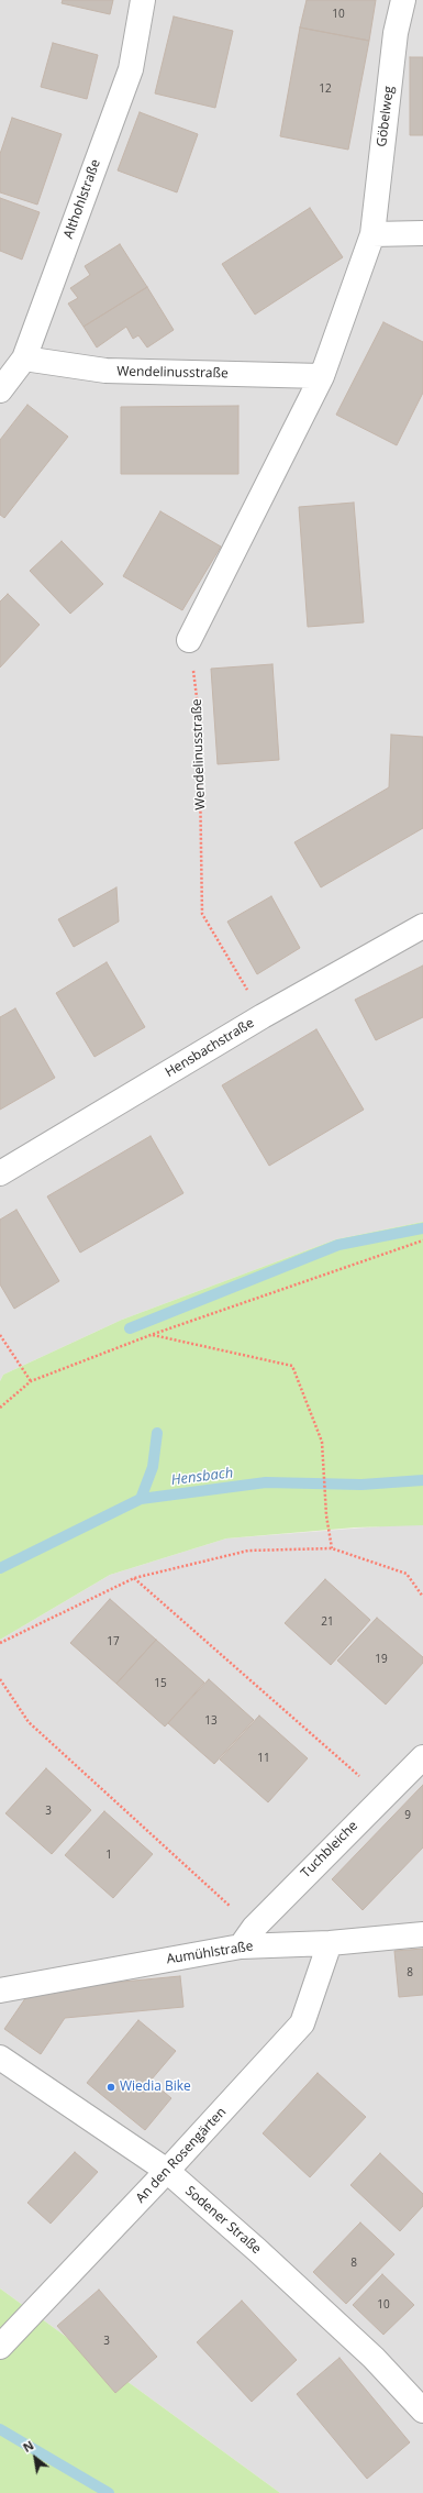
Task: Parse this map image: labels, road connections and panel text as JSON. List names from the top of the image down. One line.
{"streets":{"street":["Göbelweg","Althohlstraße","Wendelinusstraße","Hensbachstraße","Tuchbleiche","Aumühlstraße","An den Rosengärten","Sodener Straße"]},"crossings":[["Althohlstraße","Wendelinusstraße"],["Wendelinusstraße","Hensbachstraße"],["Tuchbleiche","Aumühlstraße"],["Aumühlstraße","An den Rosengärten"],["An den Rosengärten","Sodener Straße"]],"water":["Hensbach"],"places":["Wiedia Bike"],"house_numbers":["10","12","21","17","19","15","13","11","3","9","1","8","8","10","3"],"north":"top left"}
